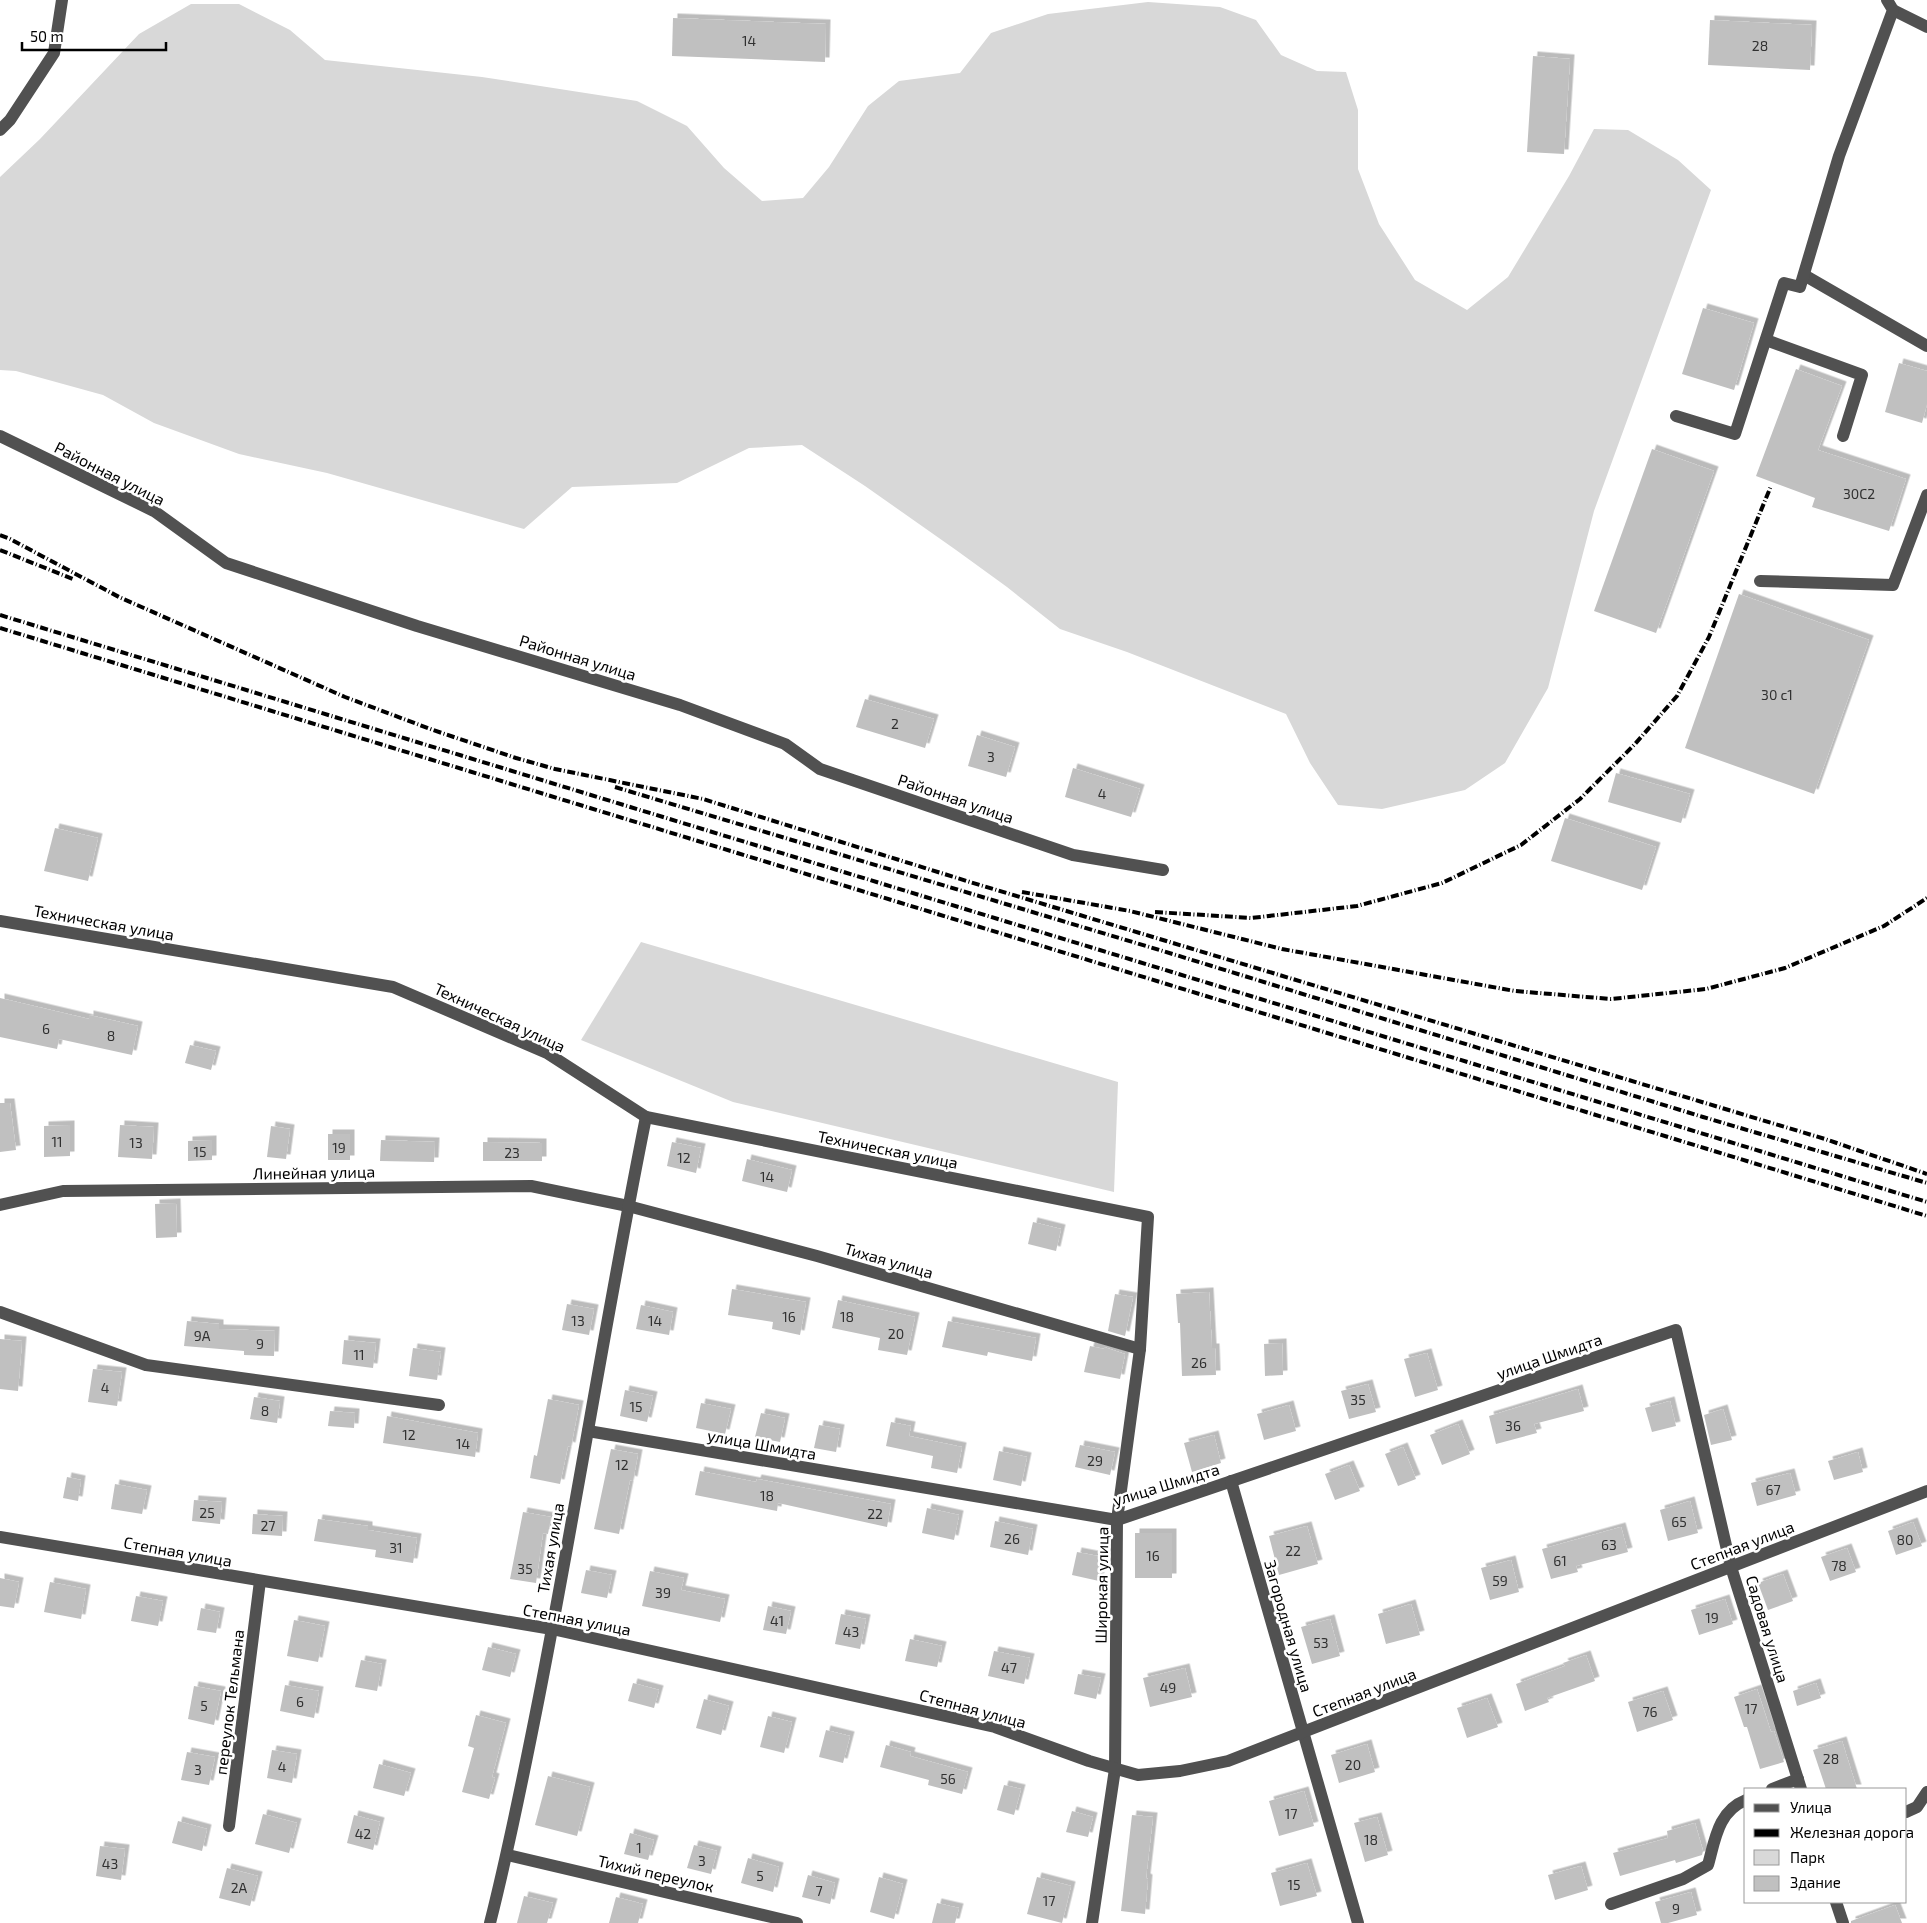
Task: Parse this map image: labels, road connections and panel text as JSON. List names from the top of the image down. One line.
{"streets":{"street":["Районная улица","Техническая улица","Линейная улица","Тихая улица","улица Шмидта","Степная улица","Широкая улица","Загородная улица","Садовая улица","переулок Тельмана","Тихий переулок"]},"crossings":[["Техническая улица","Тихая улица"],["Техническая улица","Широкая улица"],["Линейная улица","Тихая улица"],["Тихая улица","улица Шмидта"],["Тихая улица","Степная улица"],["Тихая улица","Широкая улица"],["Тихая улица","Тихий переулок"],["улица Шмидта","Широкая улица"],["улица Шмидта","Загородная улица"],["улица Шмидта","Садовая улица"],["Степная улица","Широкая улица"],["Степная улица","Загородная улица"],["Степная улица","Садовая улица"],["Степная улица","переулок Тельмана"]],"house_numbers":["14","28","30С2","30 с1","2","3","4","6","8","11","13","19","15","23","12","14","16","18","13","14","20","9А","9","11","26","4","35","15","8","36","12","14","29","12","67","18","25","22","65","27","26","80","63","31","22","16","61","78","35","59","39","19","41","43","53","47","49","6","5","17","76","28","20","4","3","56","17","42","18","1","3","43","5","15","2А","7","17","9"],"legend":["Улица","Железная дорога","Парк","Здание"],"scale_bar":"50 m"}
